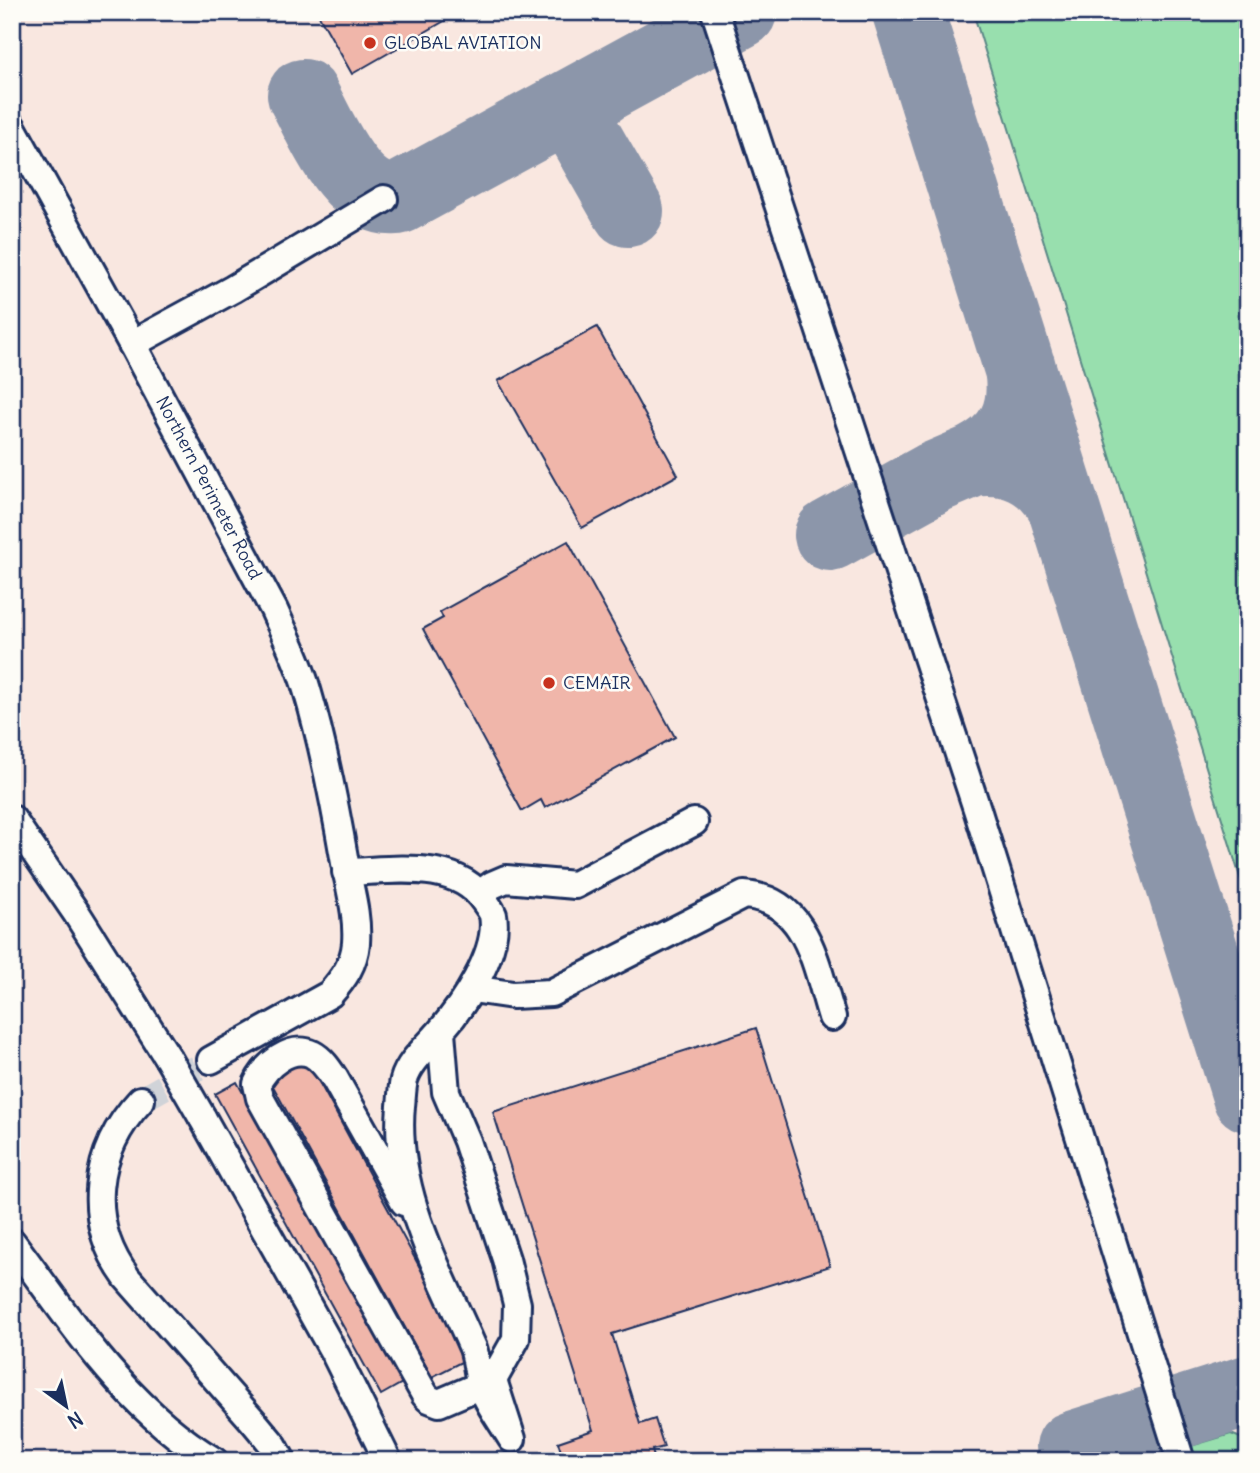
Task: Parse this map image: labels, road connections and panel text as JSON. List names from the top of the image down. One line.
{"streets":{"lane":["Northern Perimeter Road"]},"places":["GLOBAL AVIATION","CEMAIR"],"north":"bottom right"}
